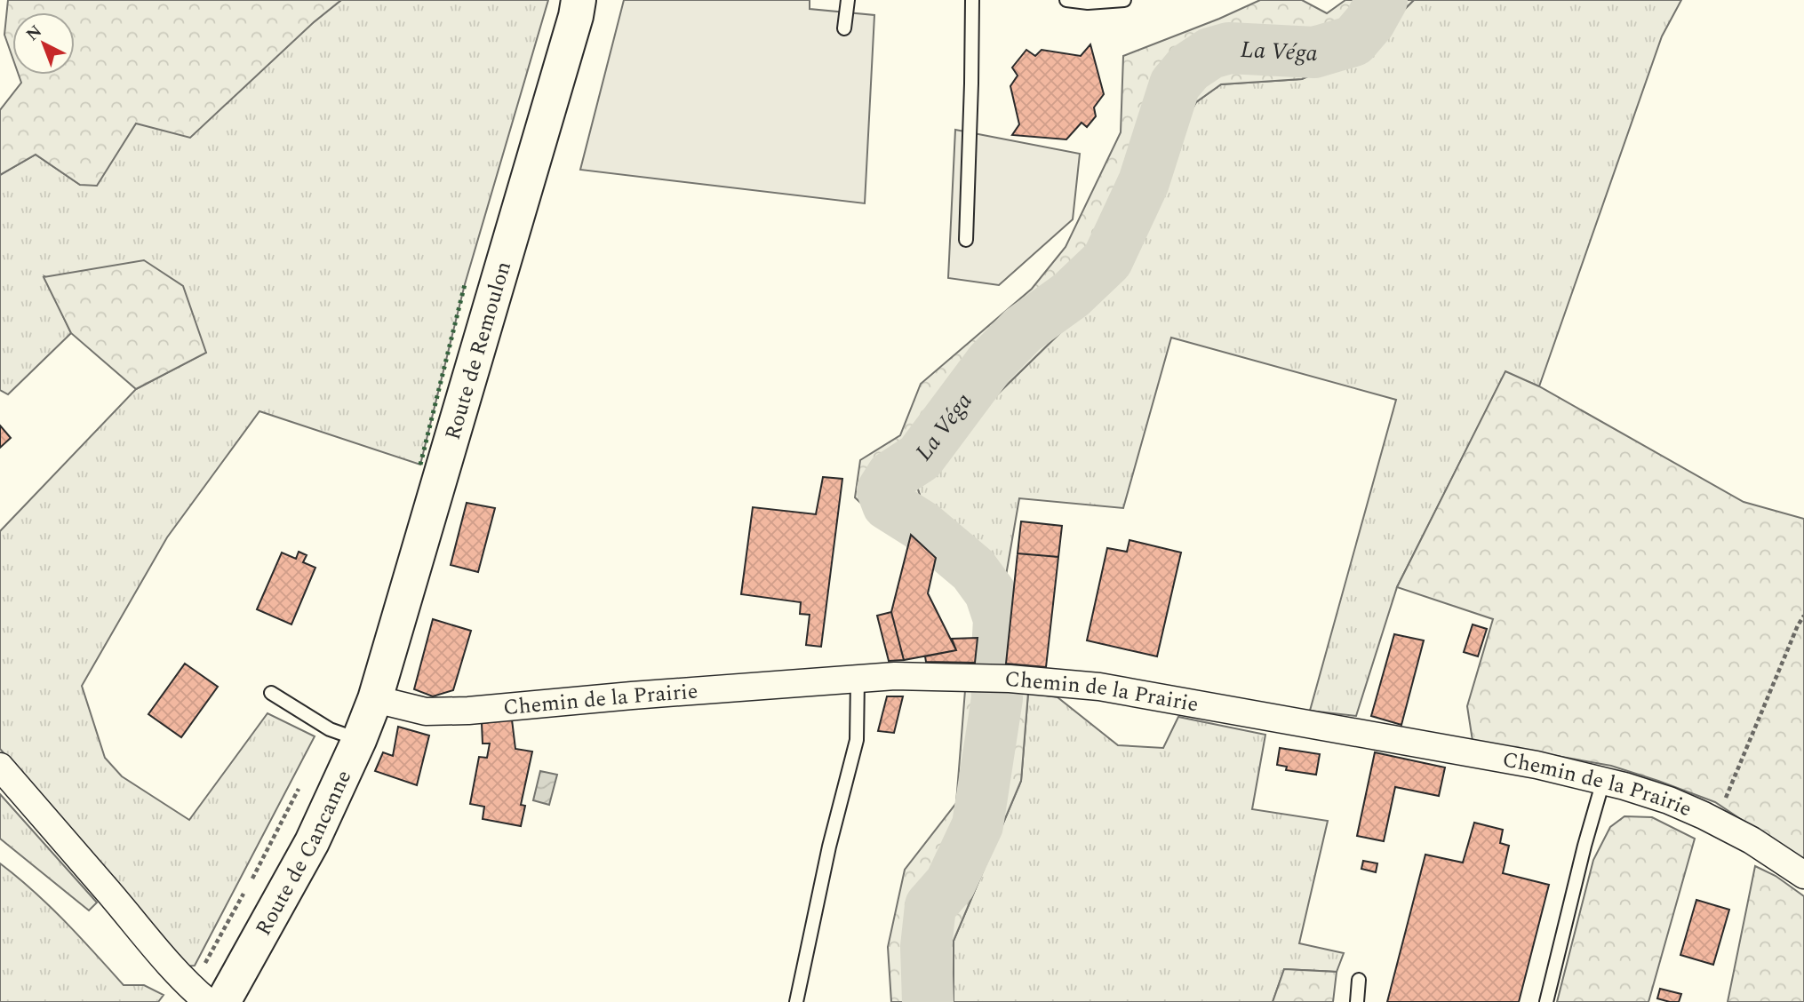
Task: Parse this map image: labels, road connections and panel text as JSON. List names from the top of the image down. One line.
{"streets":{"main road":["Route de Remoulon","Route de Cancanne"],"street":["Chemin de la Prairie"]},"crossings":[["Route de Remoulon","Chemin de la Prairie"],["Route de Remoulon","Route de Cancanne"],["Chemin de la Prairie","Route de Cancanne"]],"water":["La Véga"],"north":"top left"}
